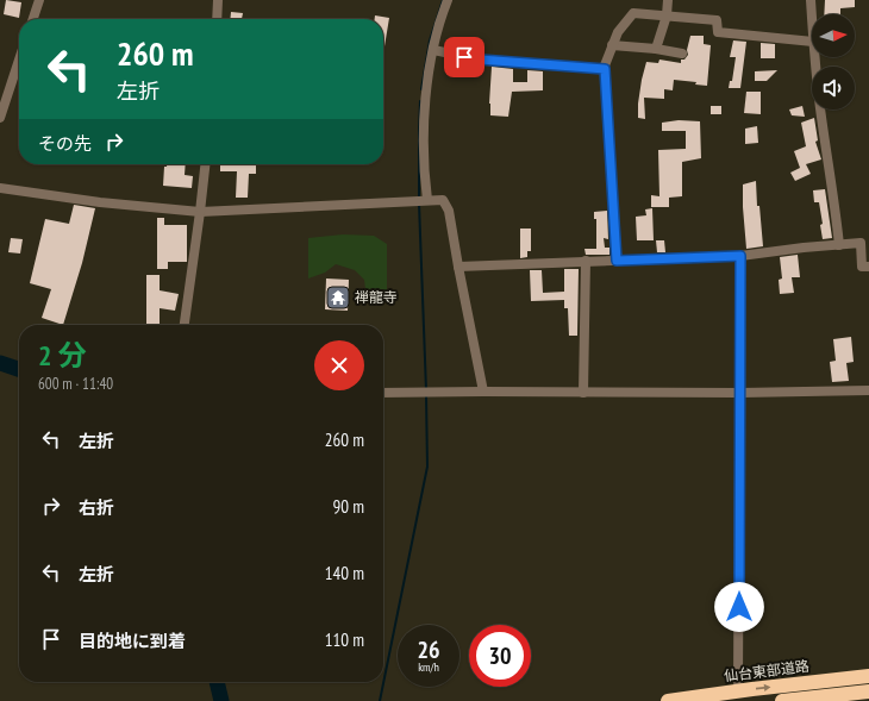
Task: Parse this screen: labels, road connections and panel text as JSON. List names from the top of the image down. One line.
{"streets":{"highway":["仙台東部道路"]},"places":{"temple":["禅龍寺"]},"north":"right","page":{"turn":["260 m","左折"],"then":"その先","heading":["2 分","600 m · 11:40"],"list":[{"name":"左折","value":"260 m"},{"name":"右折","value":"90 m"},{"name":"左折","value":"140 m"},{"name":"目的地に到着","value":"110 m"}],"speed":"26 km/h","limit":"30"}}
